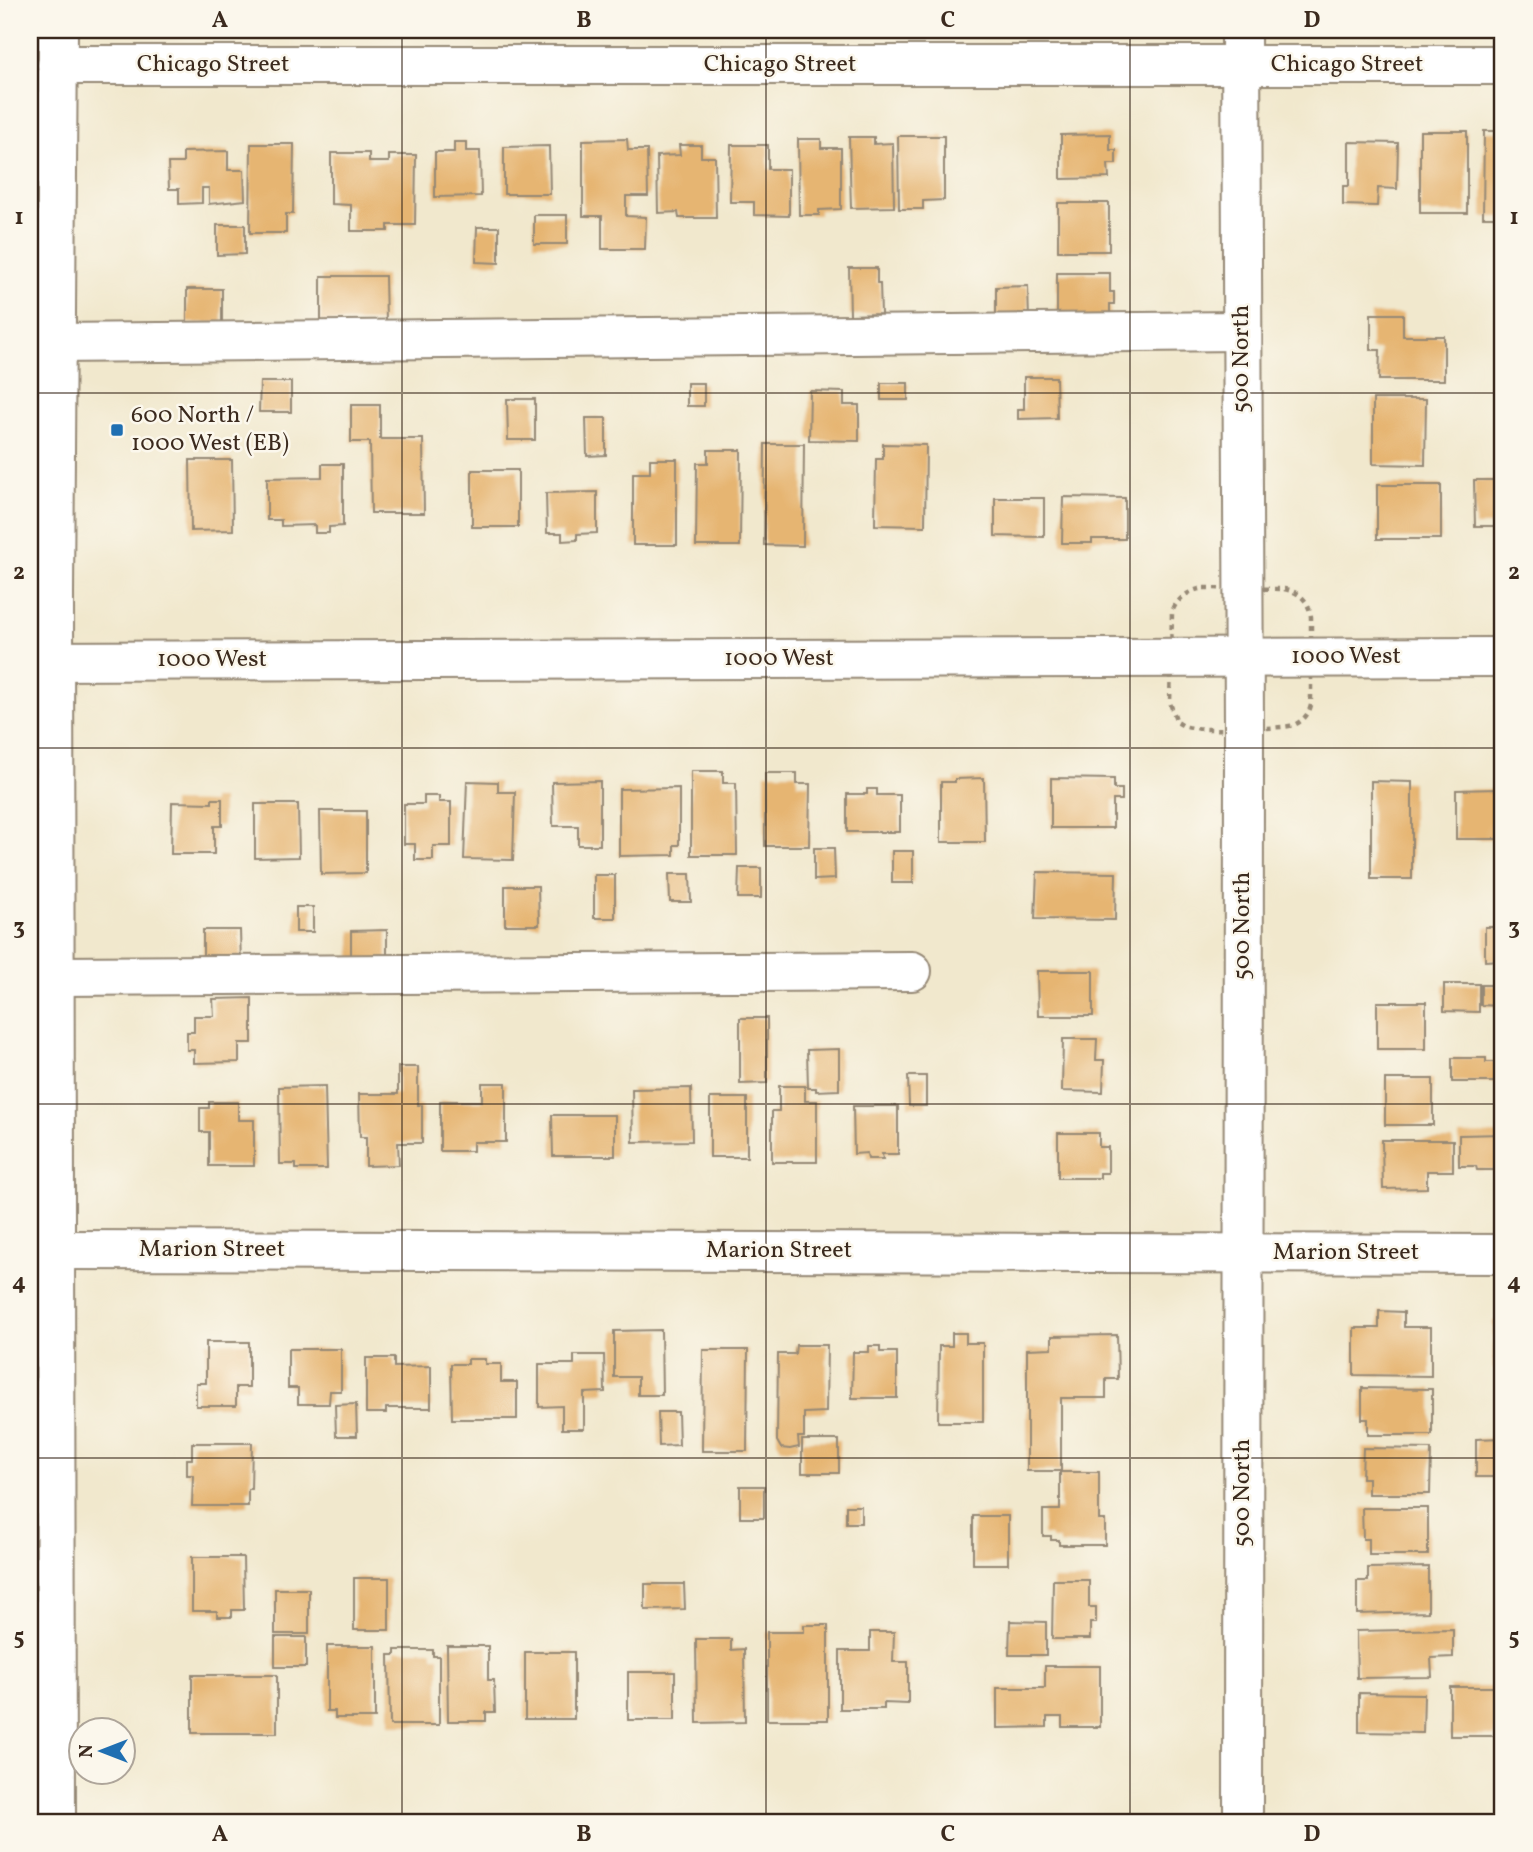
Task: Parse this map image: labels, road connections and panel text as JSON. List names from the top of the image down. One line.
{"streets":{"street":["Chicago Street","500 North","1000 West","Marion Street"]},"crossings":[["Chicago Street","500 North"],["500 North","1000 West"],["500 North","Marion Street"]],"places":{"transit":["600 North / 1000 West (EB)"]},"north":"left","grid":{"columns":["A","B","C","D"],"rows":["1","2","3","4","5"]}}
